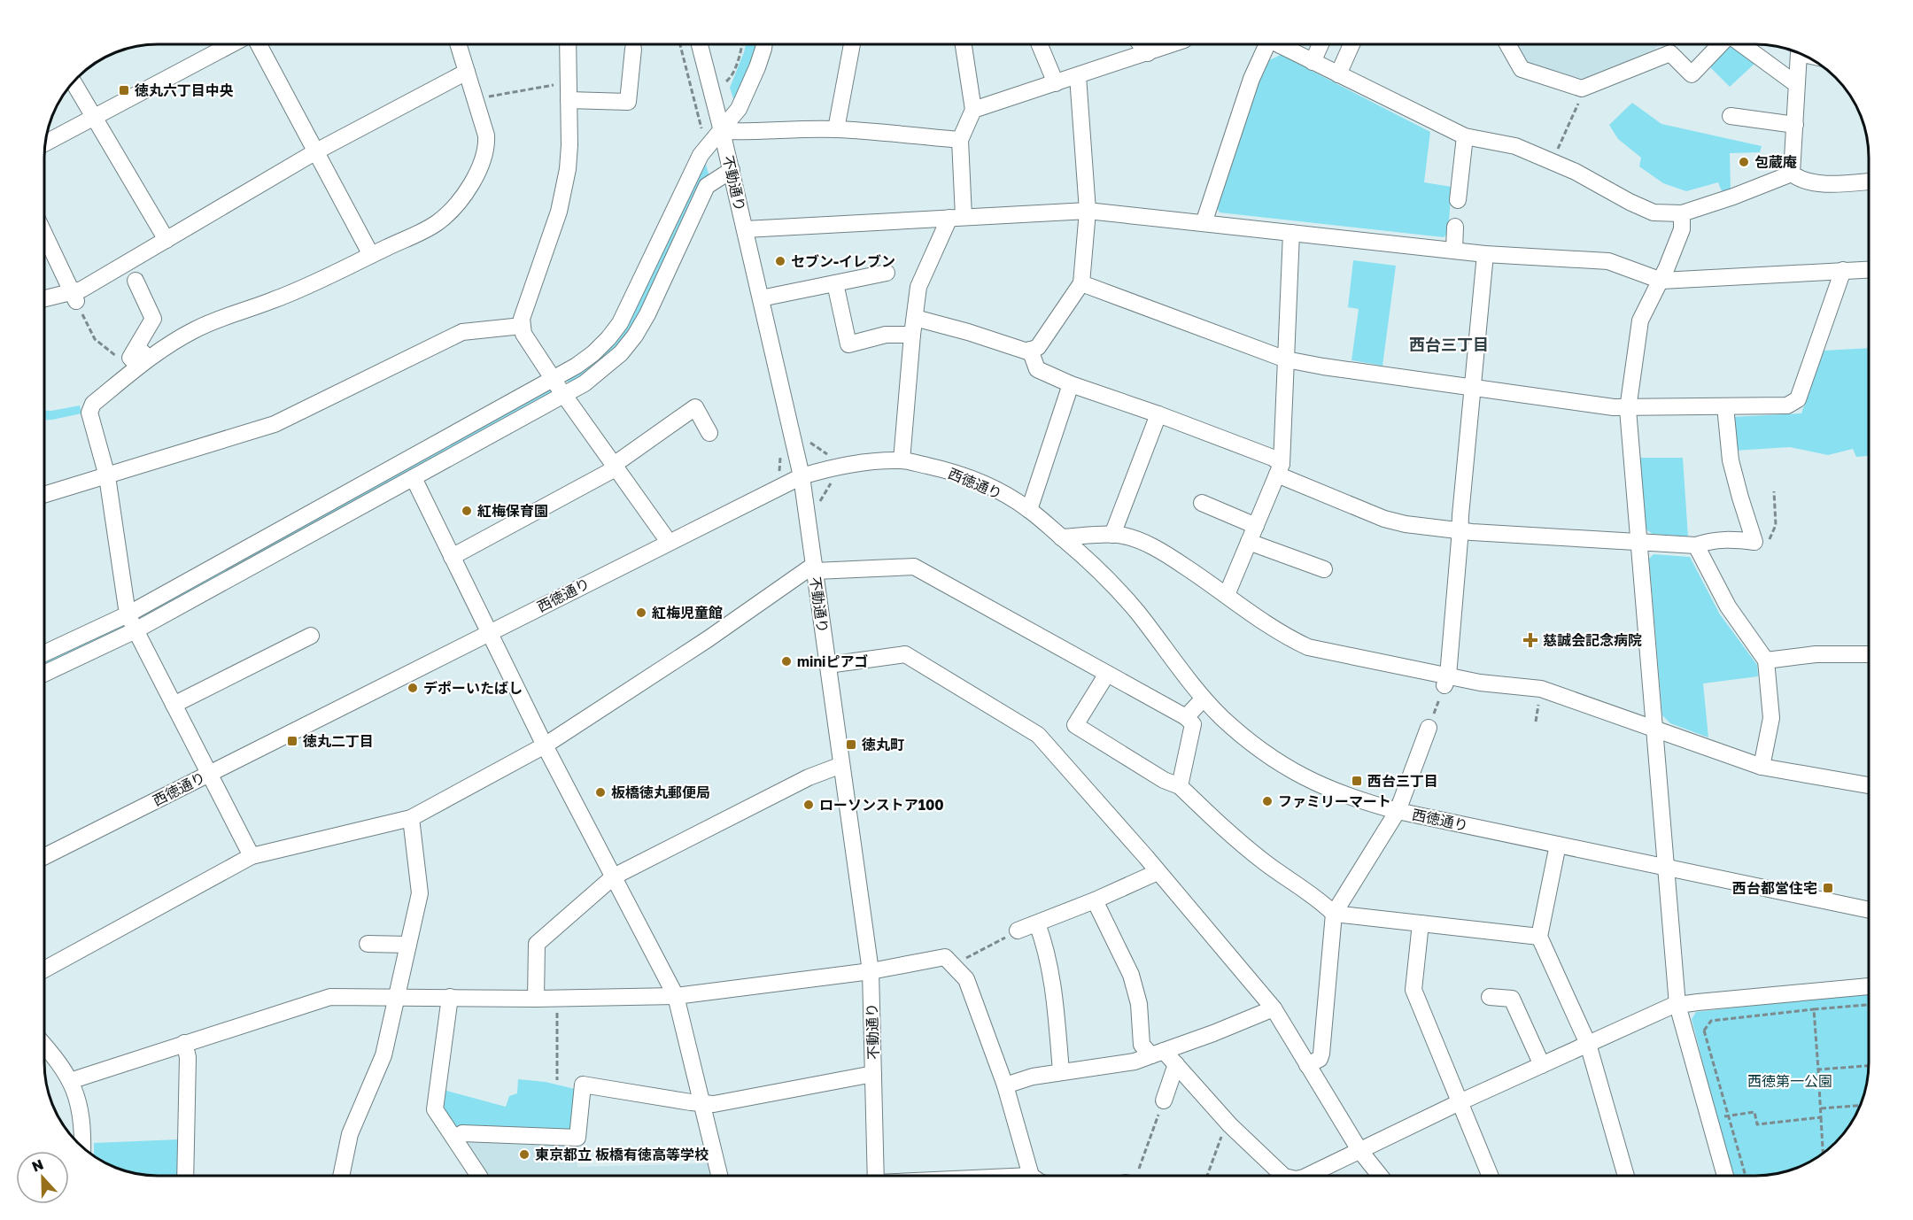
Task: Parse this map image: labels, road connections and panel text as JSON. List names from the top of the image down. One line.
{"streets":{"street":["不動通り","西徳通り"]},"crossings":[["不動通り","西徳通り"]],"districts":["西台三丁目"],"parks":["西徳第一公園"],"places":{"transit":["徳丸六丁目中央","徳丸二丁目","徳丸町","西台三丁目","西台都営住宅"],"other":["包蔵庵","セブン-イレブン","紅梅保育園","紅梅児童館","miniピアゴ","デポーいたばし","板橋徳丸郵便局","ファミリーマート","ローソンストア100","東京都立 板橋有徳高等学校"],"health":["慈誠会記念病院"]},"north":"top"}
